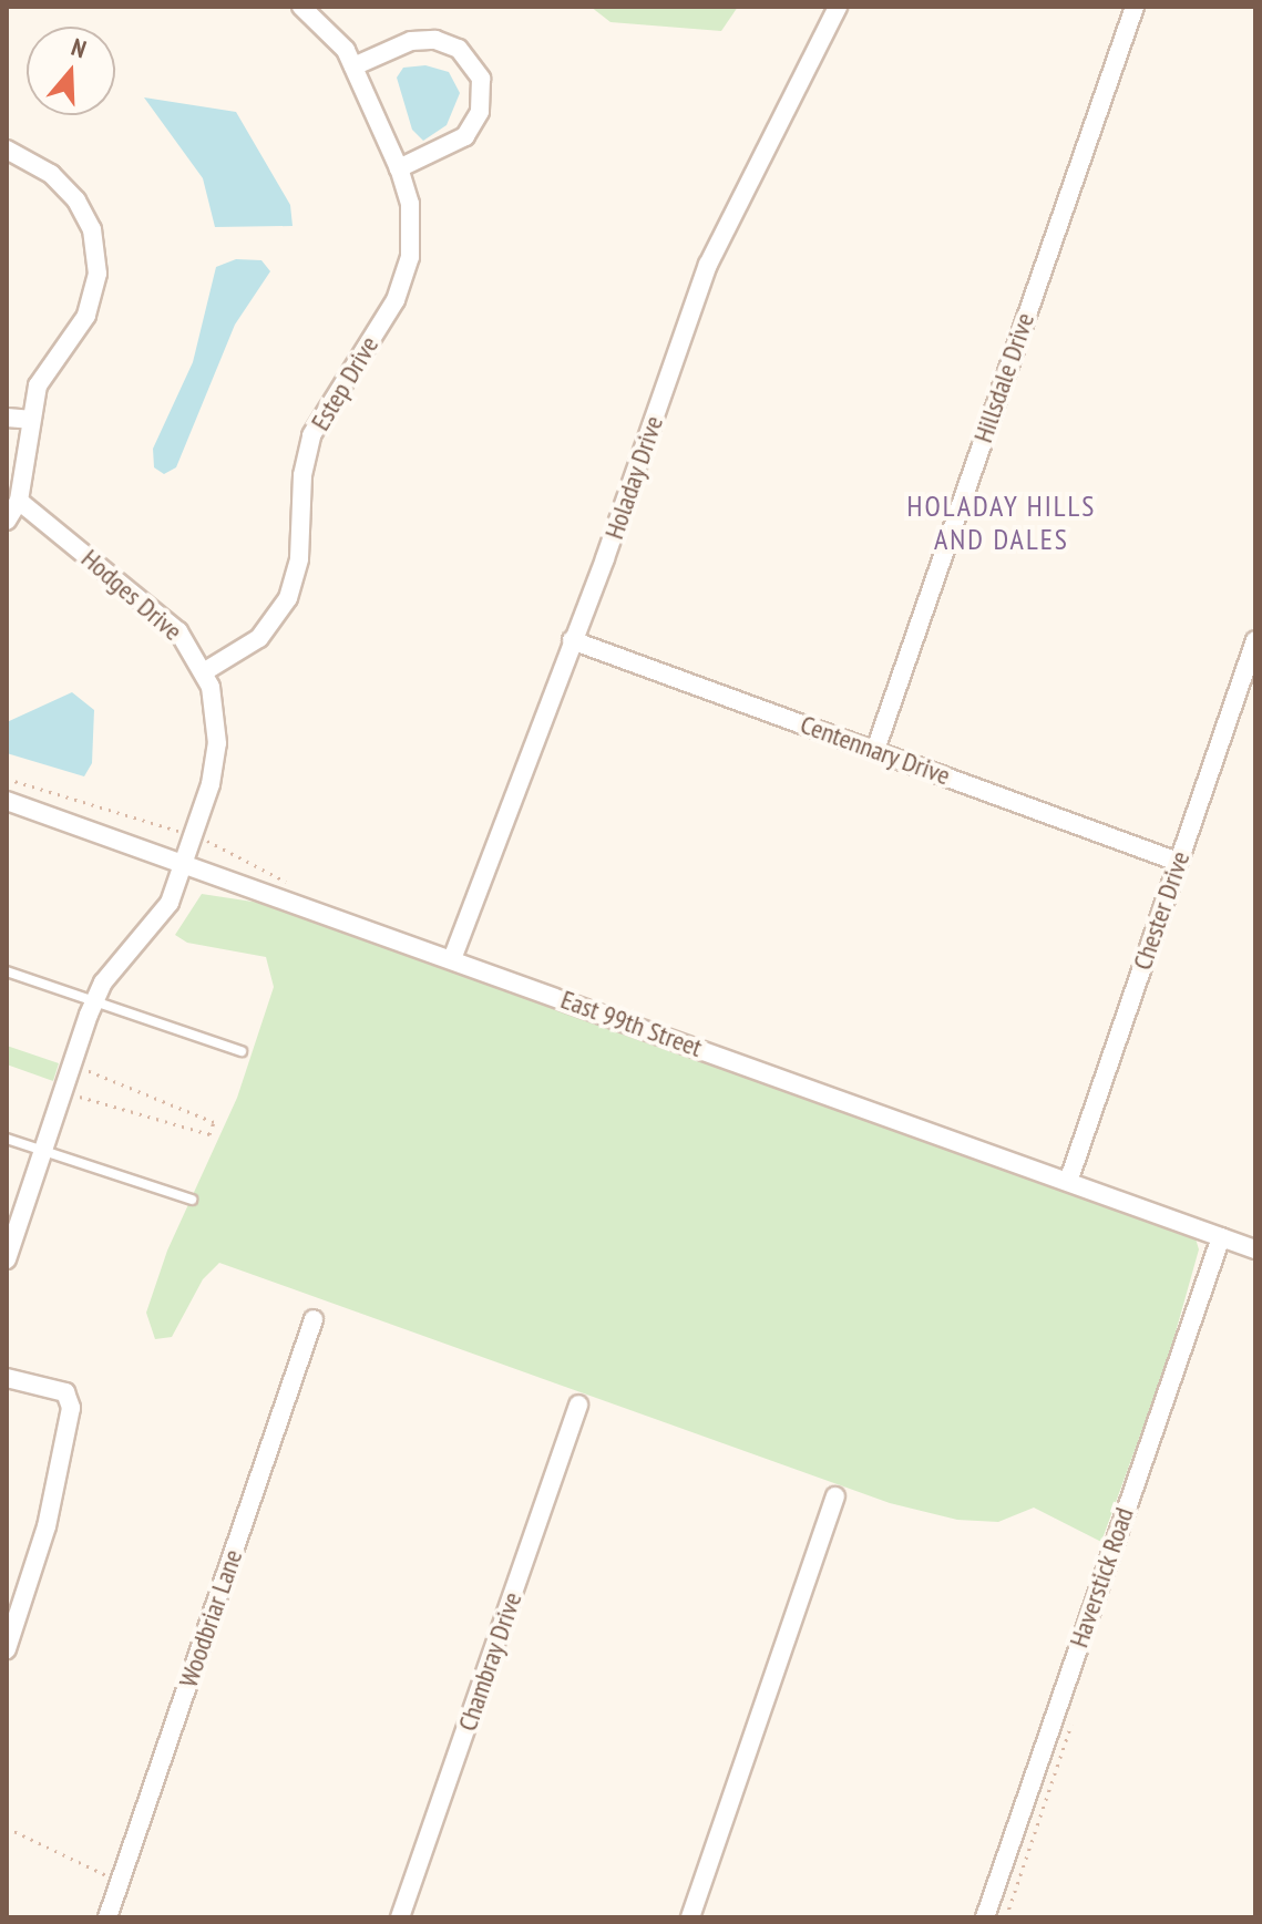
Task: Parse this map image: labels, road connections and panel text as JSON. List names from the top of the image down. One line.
{"streets":{"street":["Hillsdale Drive","Estep Drive","Holaday Drive","Hodges Drive","Centennary Drive","Chester Drive","East 99th Street","Haverstick Road","Woodbriar Lane","Chambray Drive"]},"crossings":[["Hillsdale Drive","Centennary Drive"],["Estep Drive","Hodges Drive"],["Holaday Drive","Centennary Drive"],["Holaday Drive","East 99th Street"],["Hodges Drive","East 99th Street"],["Centennary Drive","Chester Drive"],["Chester Drive","East 99th Street"],["East 99th Street","Haverstick Road"]],"districts":["HOLADAY HILLS AND DALES"],"north":"top"}
